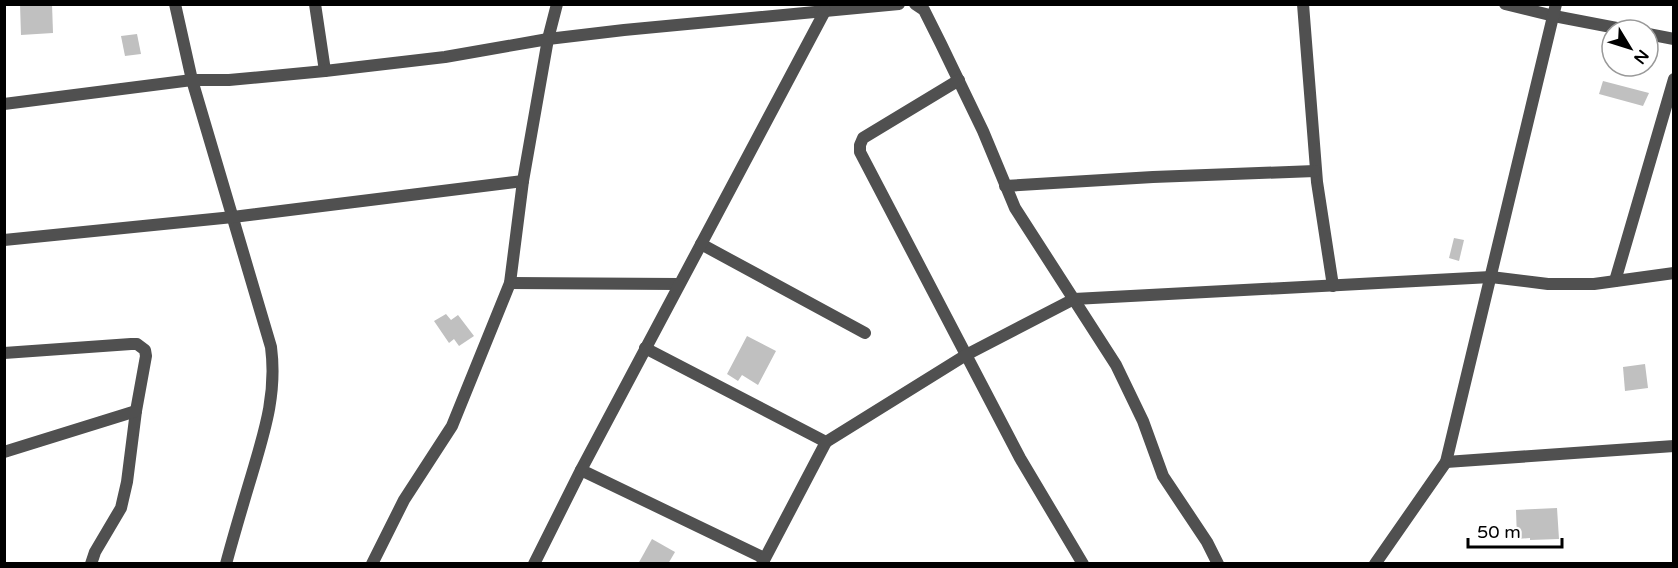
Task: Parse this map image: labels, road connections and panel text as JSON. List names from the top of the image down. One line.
{"scale_bar":"50 m","north":"bottom right"}
